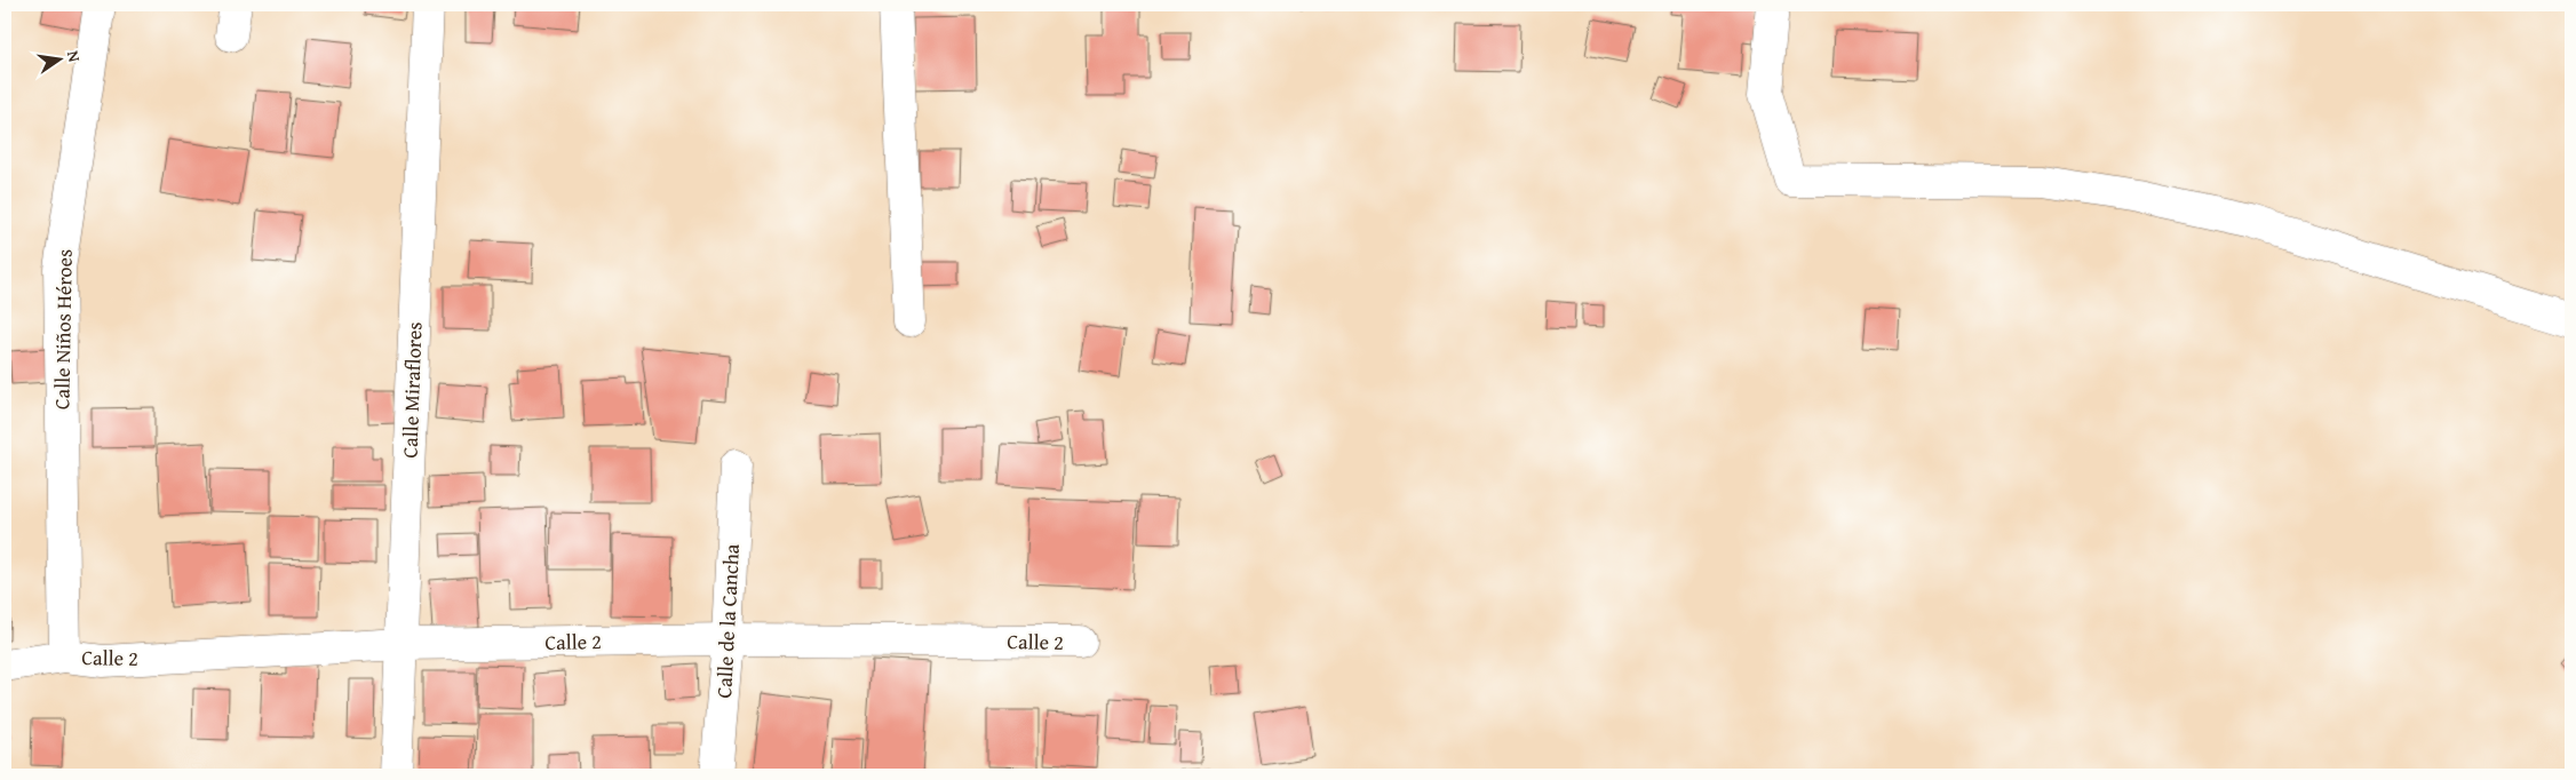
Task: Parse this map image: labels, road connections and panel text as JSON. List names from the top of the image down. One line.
{"streets":{"street":["Calle Niños Héroes","Calle Miraflores","Calle de la Cancha","Calle 2"]},"crossings":[["Calle Niños Héroes","Calle 2"],["Calle Miraflores","Calle 2"],["Calle de la Cancha","Calle 2"]],"north":"right"}
